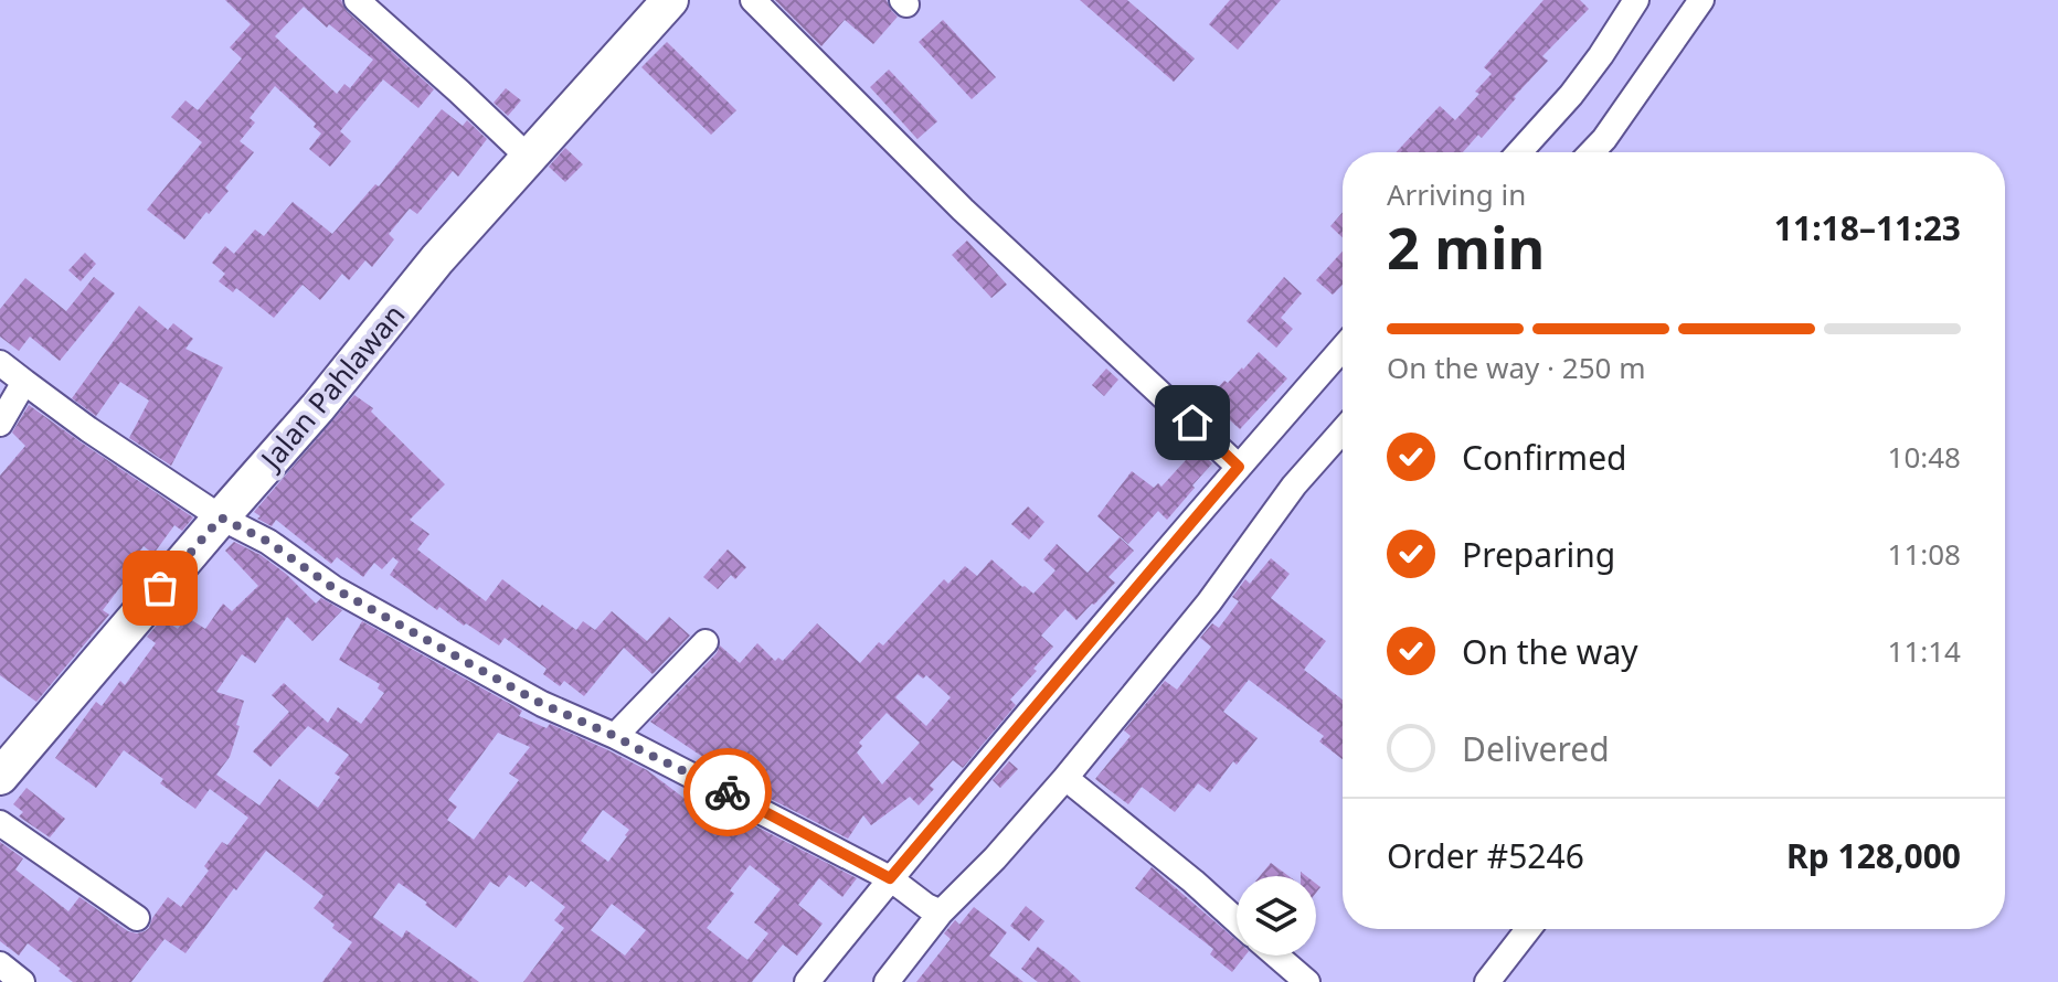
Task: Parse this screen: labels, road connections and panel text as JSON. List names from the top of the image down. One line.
{"streets":{"street":["Jalan Pahlawan"]},"page":{"heading":["2 min","Arriving in","11:18–11:23"],"panel":["Order #5246","Rp 128,000"],"bar":"On the way · 250 m","list":[["Confirmed","10:48"],["Preparing","11:08"],["On the way","11:14"],"Delivered"]}}
